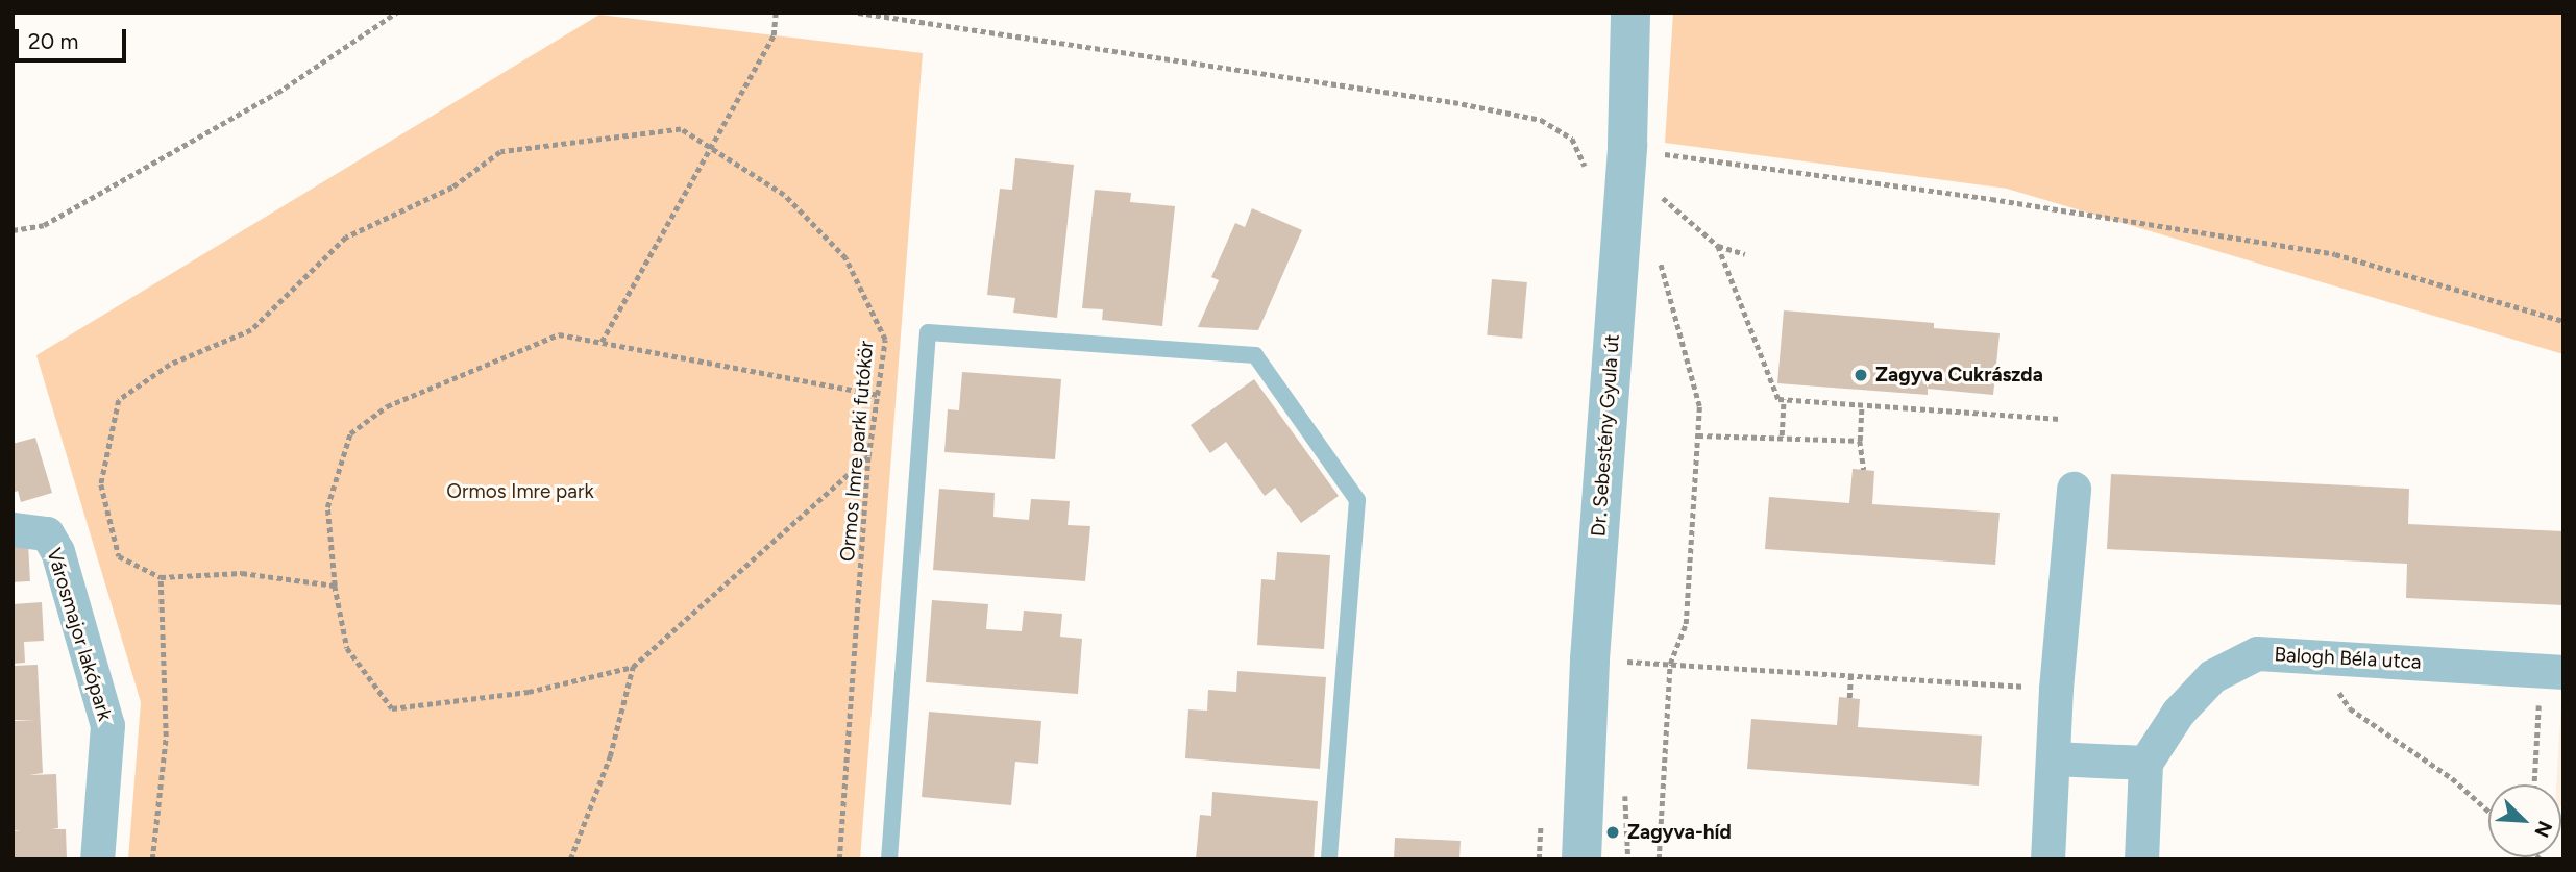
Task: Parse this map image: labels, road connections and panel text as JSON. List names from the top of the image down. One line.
{"streets":{"street":["Dr. Sebestény Gyula út","Városmajor lakópark","Balogh Béla utca"],"path":["Ormos Imre parki futókör"]},"parks":["Ormos Imre park"],"places":["Zagyva Cukrászda","Zagyva-híd"],"scale_bar":"20 m","north":"bottom right"}
